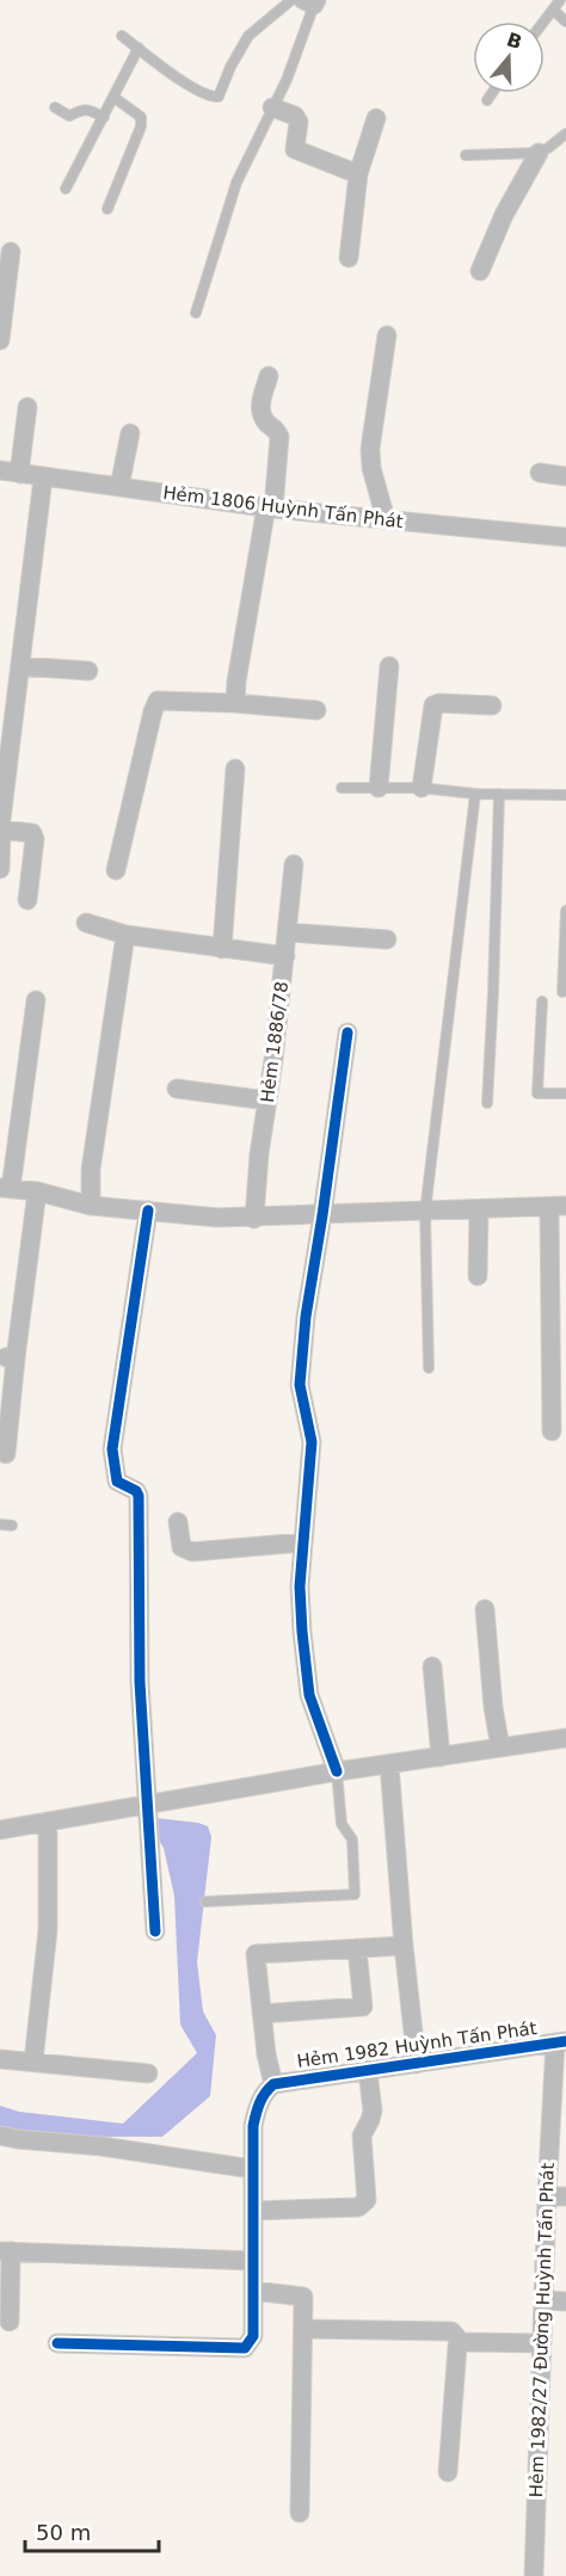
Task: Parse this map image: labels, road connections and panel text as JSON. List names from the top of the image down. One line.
{"streets":{"street":["Hẻm 1806 Huỳnh Tấn Phát","Hẻm 1886/78","Hẻm 1982 Huỳnh Tấn Phát","Hẻm 1982/27 Đường Huỳnh Tấn Phát"]},"crossings":[["Hẻm 1982 Huỳnh Tấn Phát","Hẻm 1982/27 Đường Huỳnh Tấn Phát"]],"scale_bar":"50 m","north":"top"}
